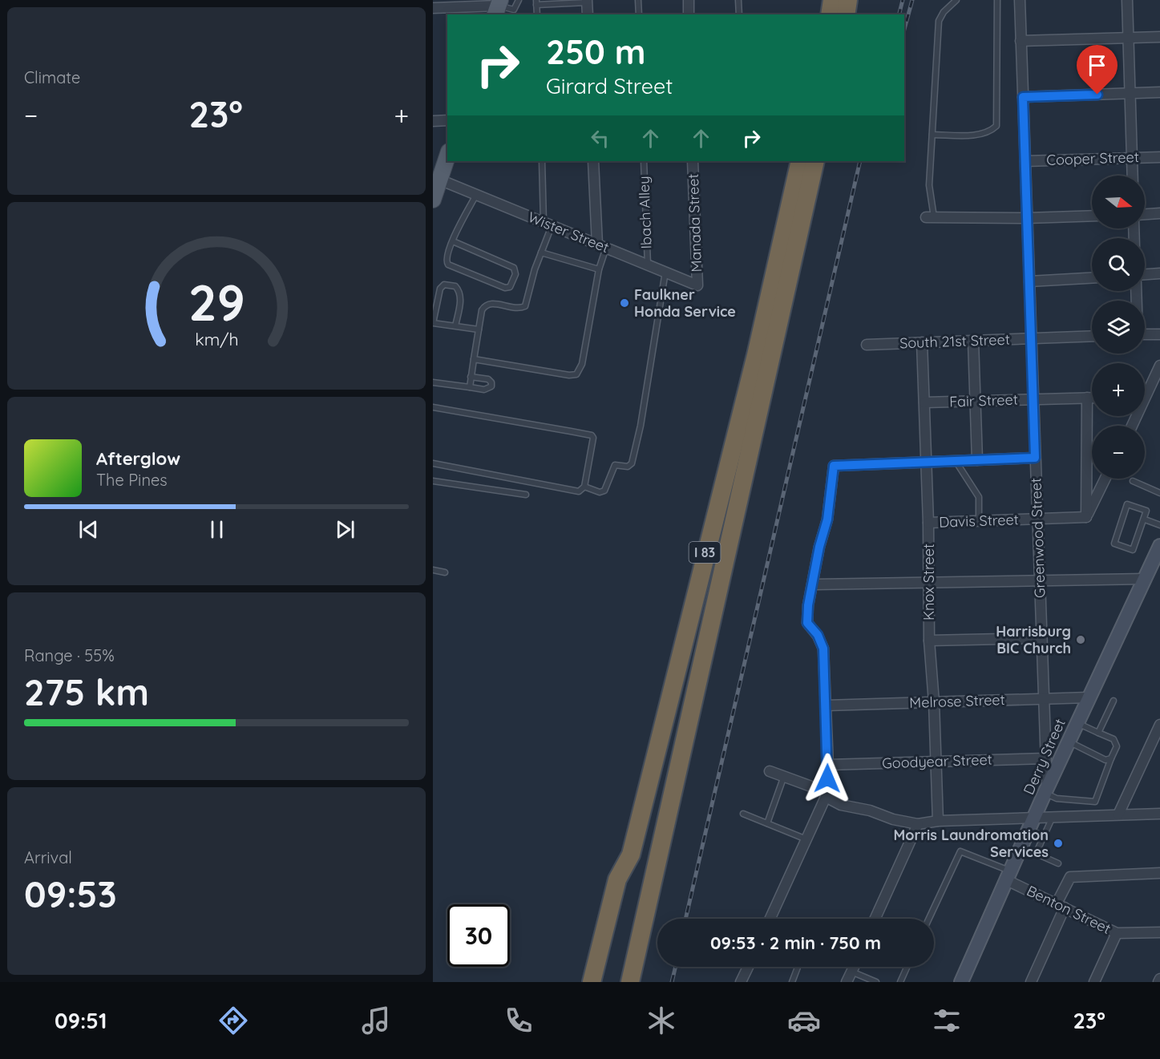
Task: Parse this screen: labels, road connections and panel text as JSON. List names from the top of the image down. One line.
{"streets":{"highway":["I 83"],"main road":["Derry Street"],"street":["Cooper Street","Manada Street","Wister Street","South 21st Street","Fair Street","Davis Street","Greenwood Street","Knox Street","Melrose Street","Goodyear Street","Benton Street"],"lane":["Ibach Alley"]},"crossings":[["Cooper Street","Greenwood Street"],["Ibach Alley","Wister Street"],["Manada Street","Wister Street"],["South 21st Street","Greenwood Street"],["South 21st Street","Knox Street"],["Fair Street","Greenwood Street"],["Fair Street","Knox Street"],["Davis Street","Greenwood Street"],["Davis Street","Knox Street"],["Greenwood Street","Melrose Street"],["Greenwood Street","Derry Street"],["Greenwood Street","Goodyear Street"],["Knox Street","Melrose Street"],["Knox Street","Goodyear Street"],["Melrose Street","Derry Street"],["Derry Street","Benton Street"]],"places":["Faulkner Honda Service","Harrisburg BIC Church","Morris Laundromation Services"],"north":"right","page":{"tile":["Climate",["Range · 55%","275 km"],["Arrival","09:53"]],"turn":["250 m","Girard Street"],"heat":["−","23°","+"],"map_buttons":["+","−"],"song":["Afterglow","The Pines"],"limit":"30","trip":"09:53 · 2 min · 750 m","tabs":["09:51","23°"],"gauge":["29","km/h"]}}
